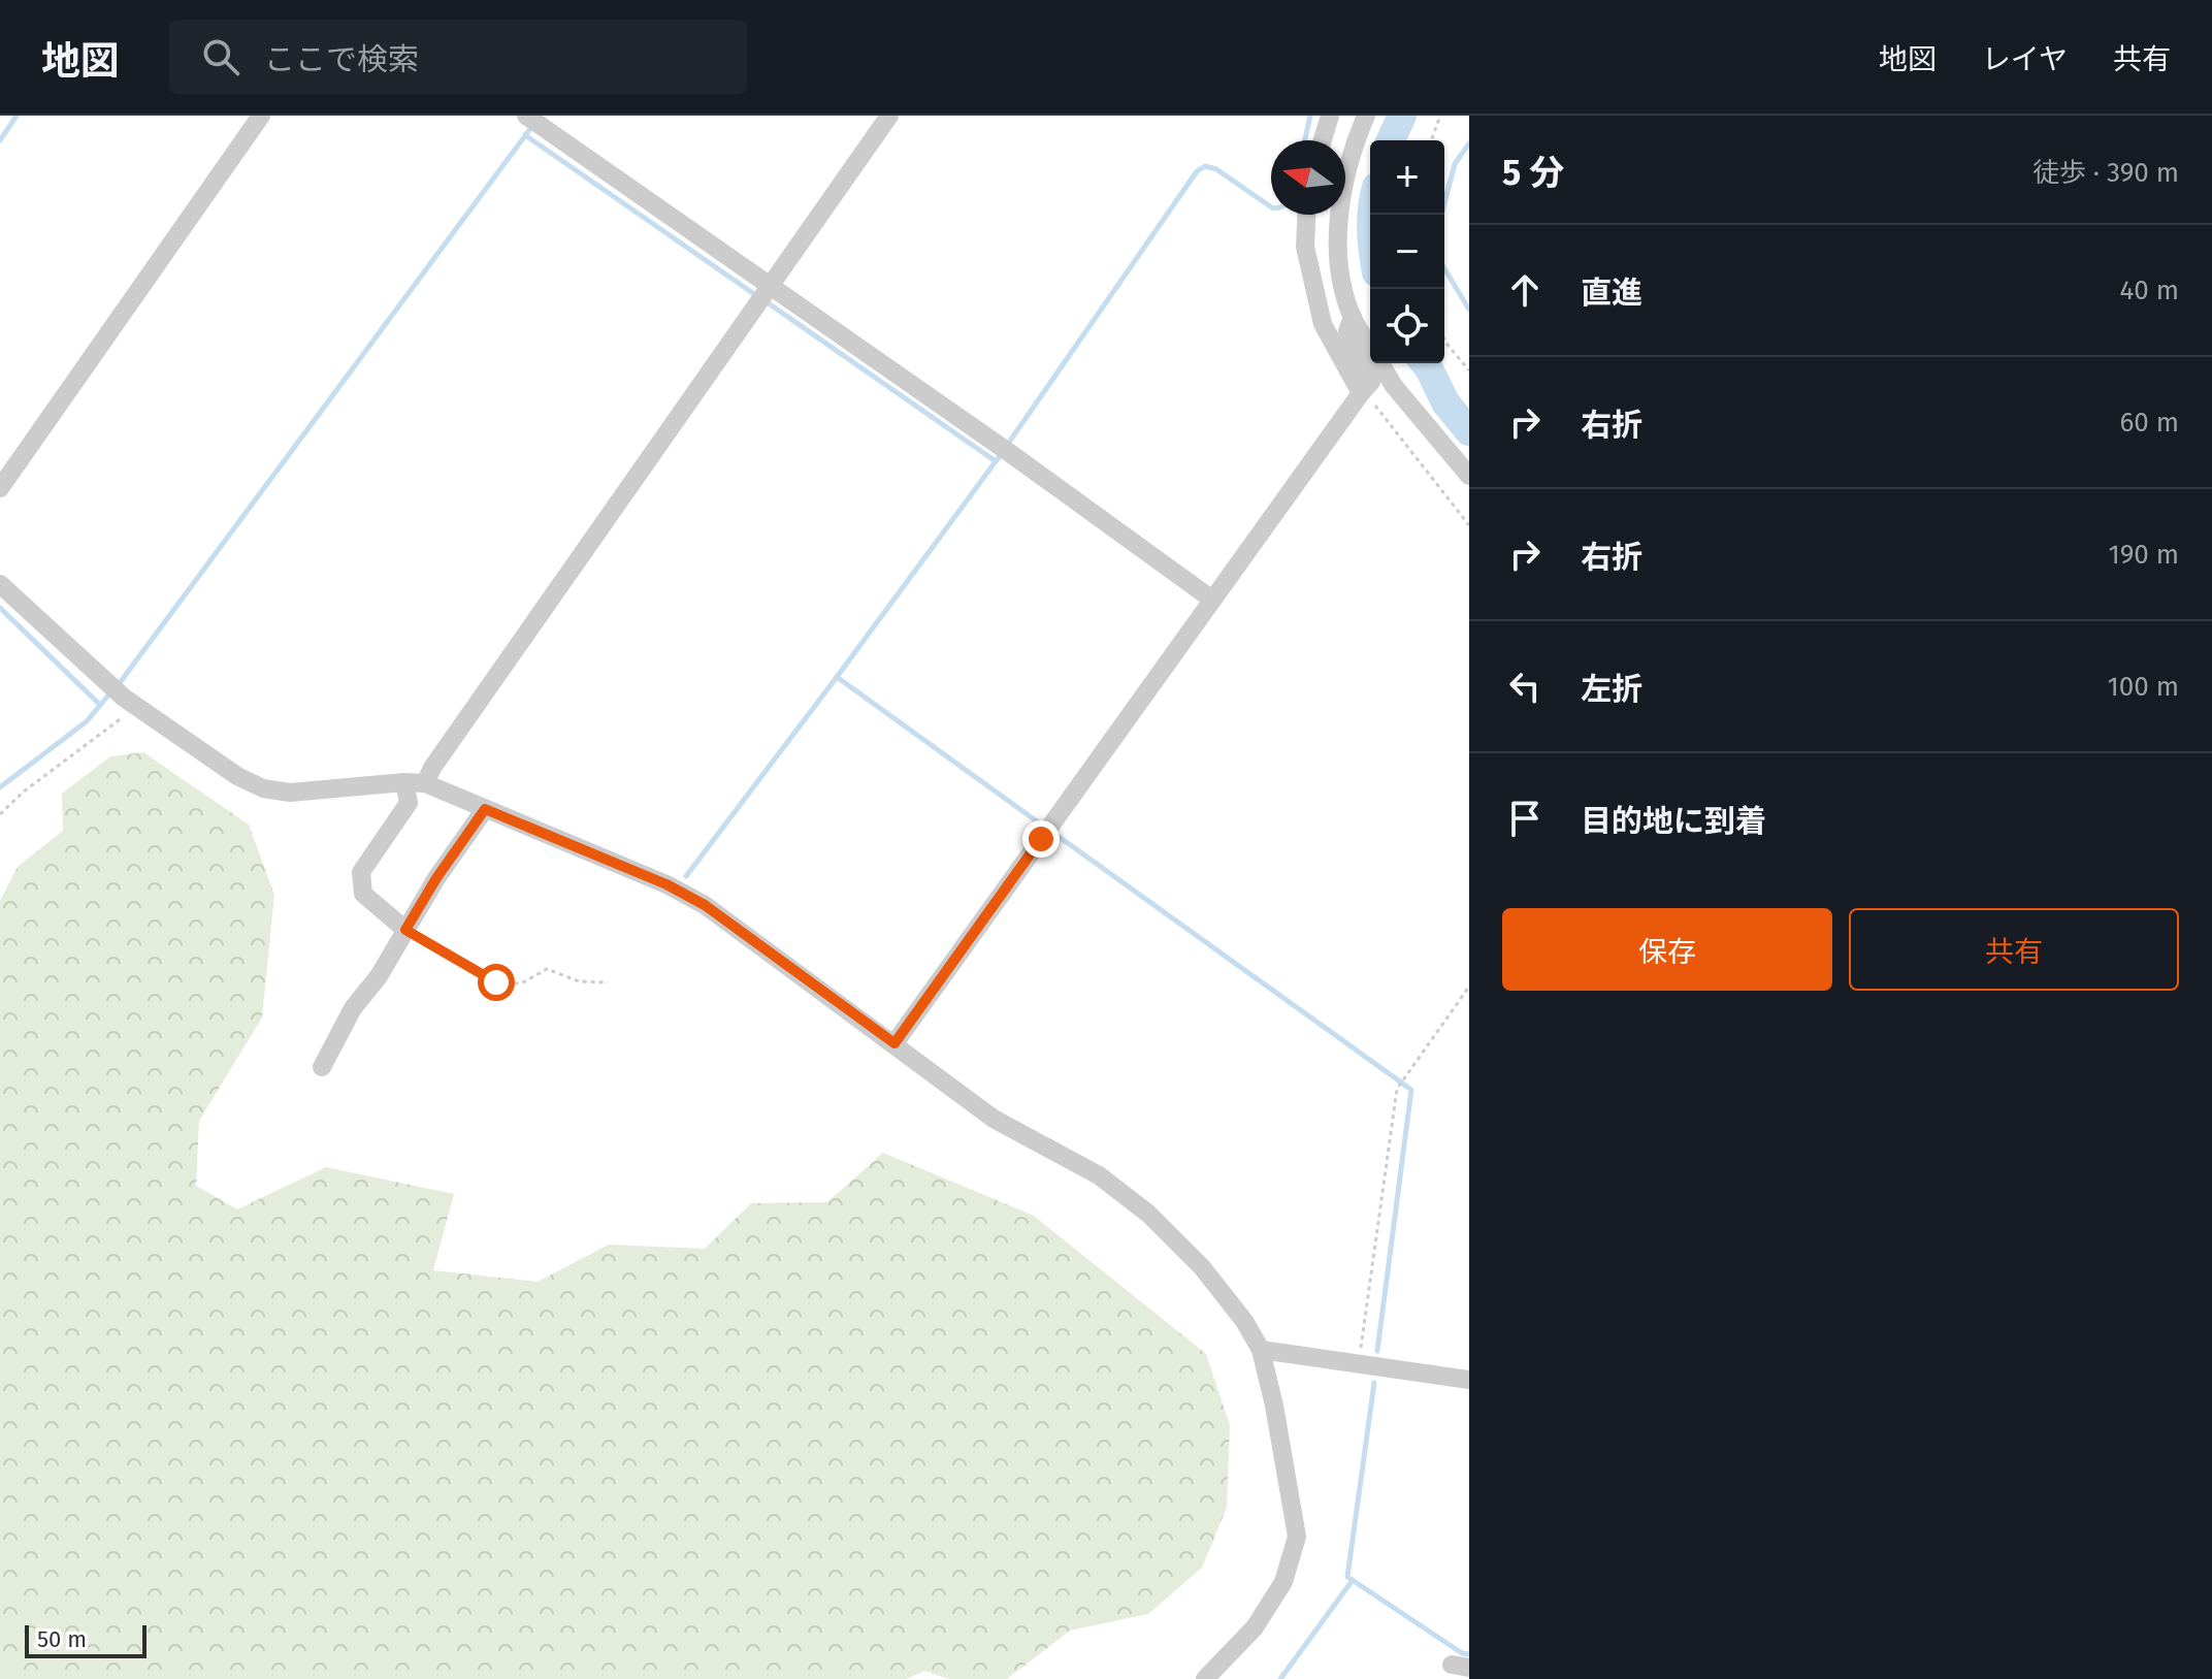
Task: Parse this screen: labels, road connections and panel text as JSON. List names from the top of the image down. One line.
{"scale_bar":"50 m","north":"left","page":{"header":"地図","search":"ここで検索","nav":["地図","レイヤ","共有"],"heading":["5 分","徒歩 · 390 m"],"map_buttons":["+","−"],"list":[["直進","40 m"],["右折","60 m"],["右折","190 m"],["左折","100 m"],"目的地に到着"],"buttons":["保存","共有"],"scale":"50 m"}}
